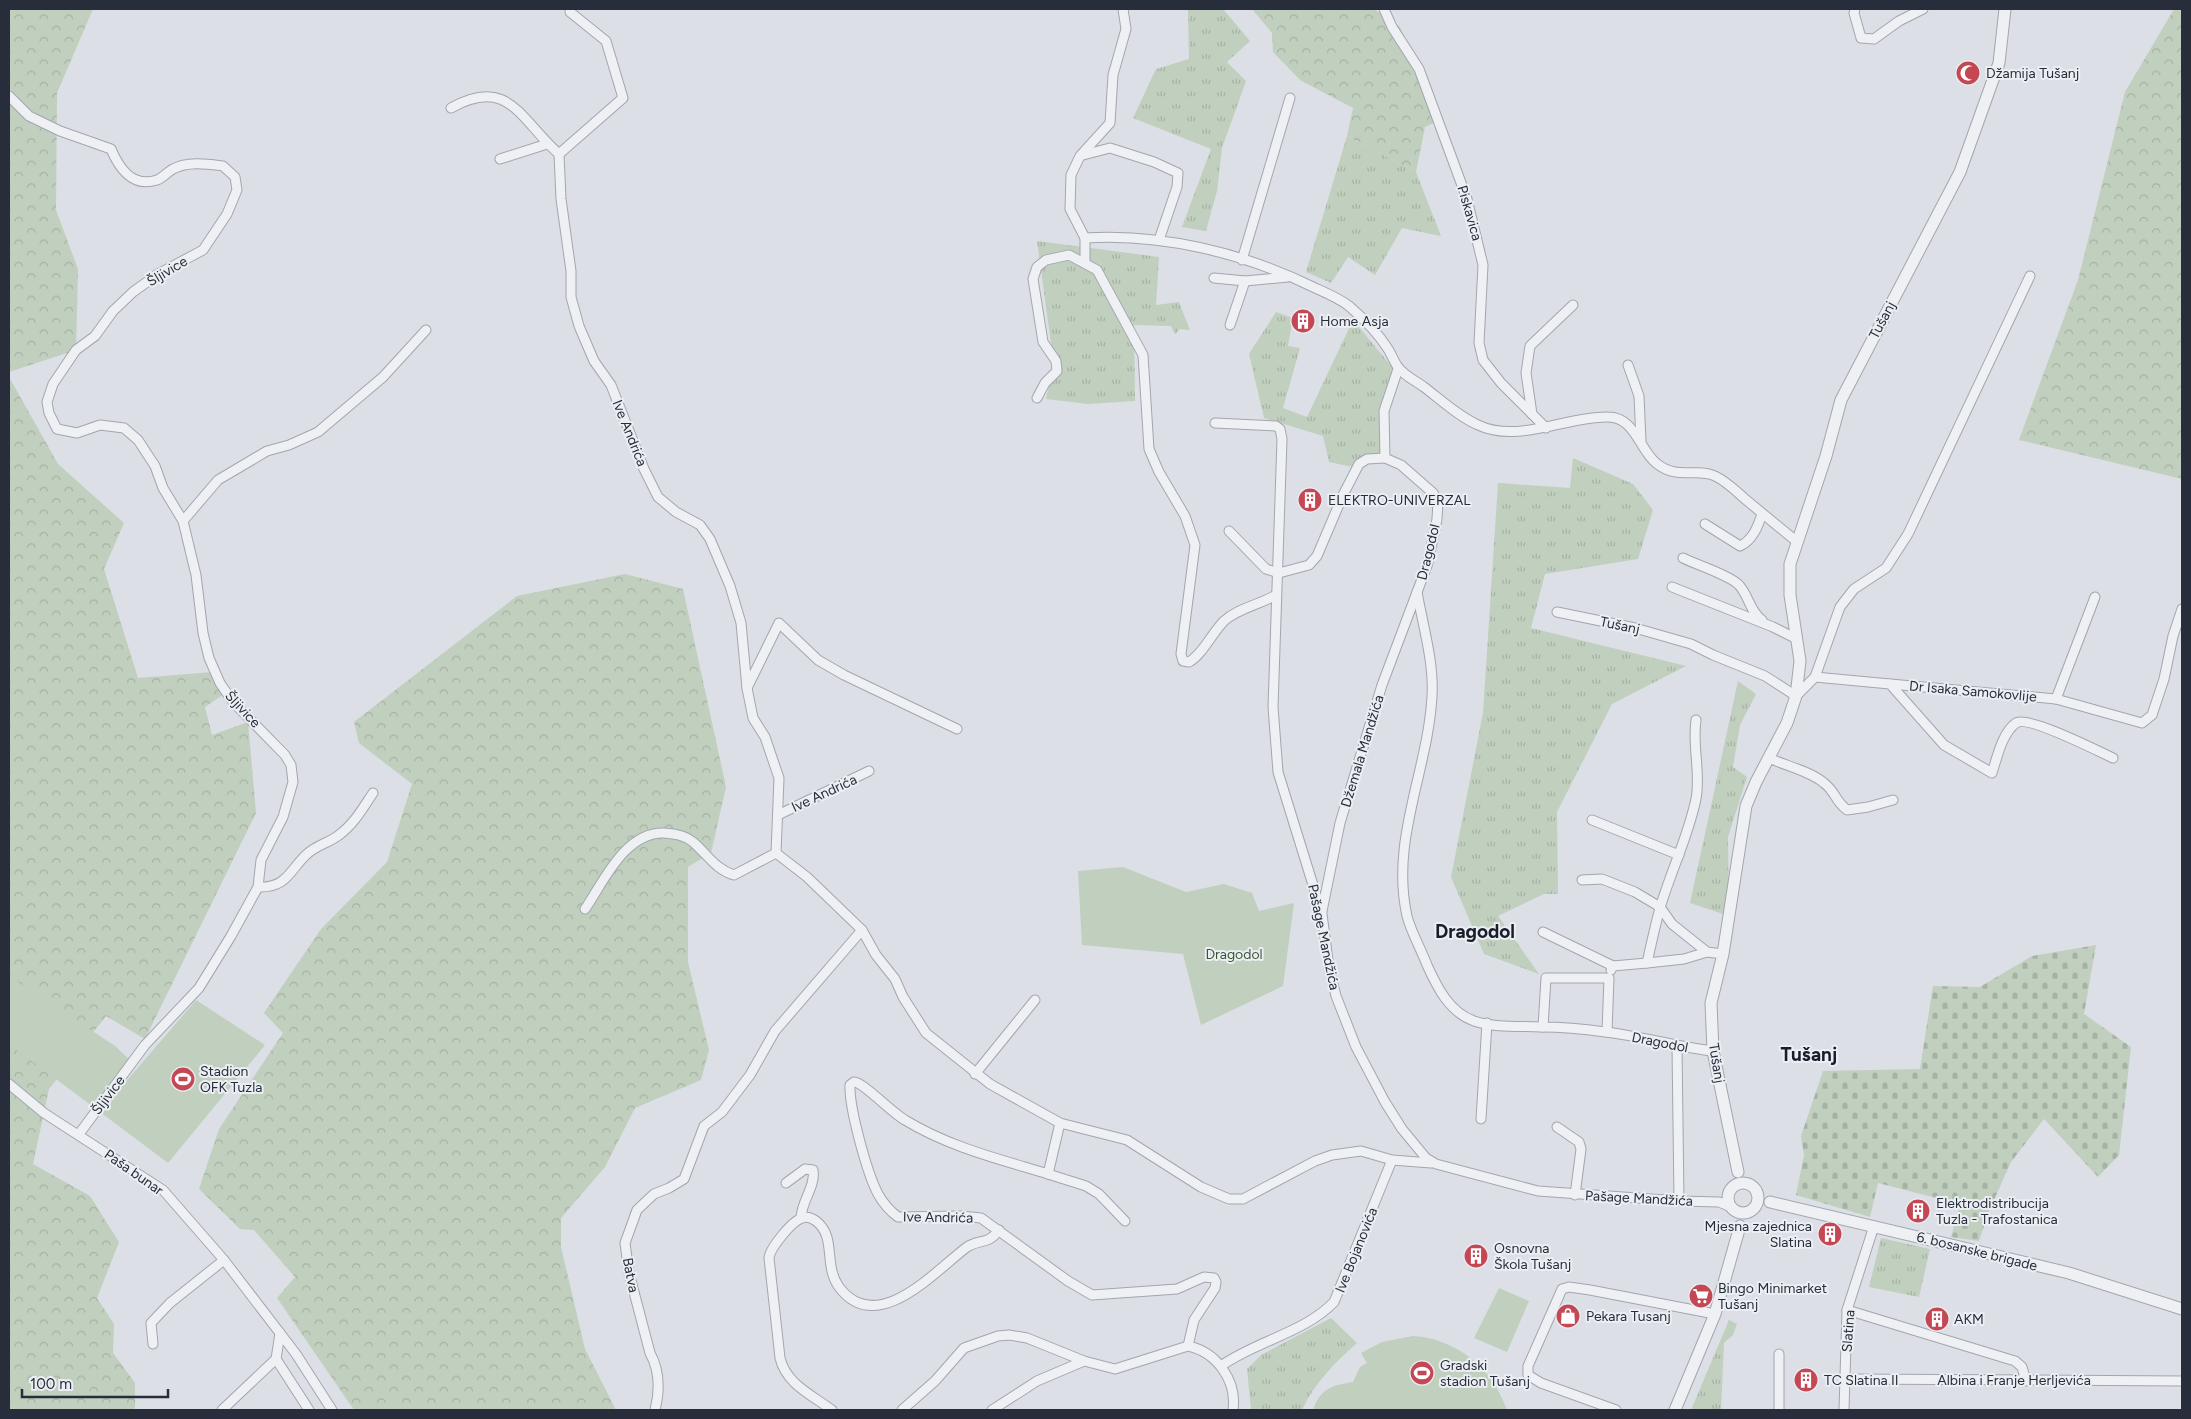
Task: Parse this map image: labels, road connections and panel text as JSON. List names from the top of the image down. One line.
{"streets":{"street":["Piskavica","Šljivice","Tušanj","Ive Andrića","Dragodol","Dr Isaka Samokovlije","Džemala Mandžića","Pašage Mandžića","Paša bunar","Ive Bojanovića","6. bosanske brigade","Batva","Slatina","Albina i Franje Herljevića"]},"crossings":[["Šljivice","Paša bunar"],["Tušanj","Dragodol"],["Dragodol","Džemala Mandžića"],["Džemala Mandžića","Pašage Mandžića"],["6. bosanske brigade","Slatina"],["Slatina","Albina i Franje Herljevića"]],"districts":["Dragodol","Tušanj"],"parks":["Dragodol"],"places":{"mosque":["Džamija Tušanj"],"building":["Home Asja","ELEKTRO-UNIVERZAL","Elektrodistribucija Tuzla - Trafostanica","Mjesna zajednica Slatina","Osnovna Škola Tušanj","AKM","TC Slatina II"],"sports":["Stadion OFK Tuzla","Gradski stadion Tušanj"],"supermarket":["Bingo Minimarket Tušanj"],"shop":["Pekara Tusanj"]},"scale_bar":"100 m"}
